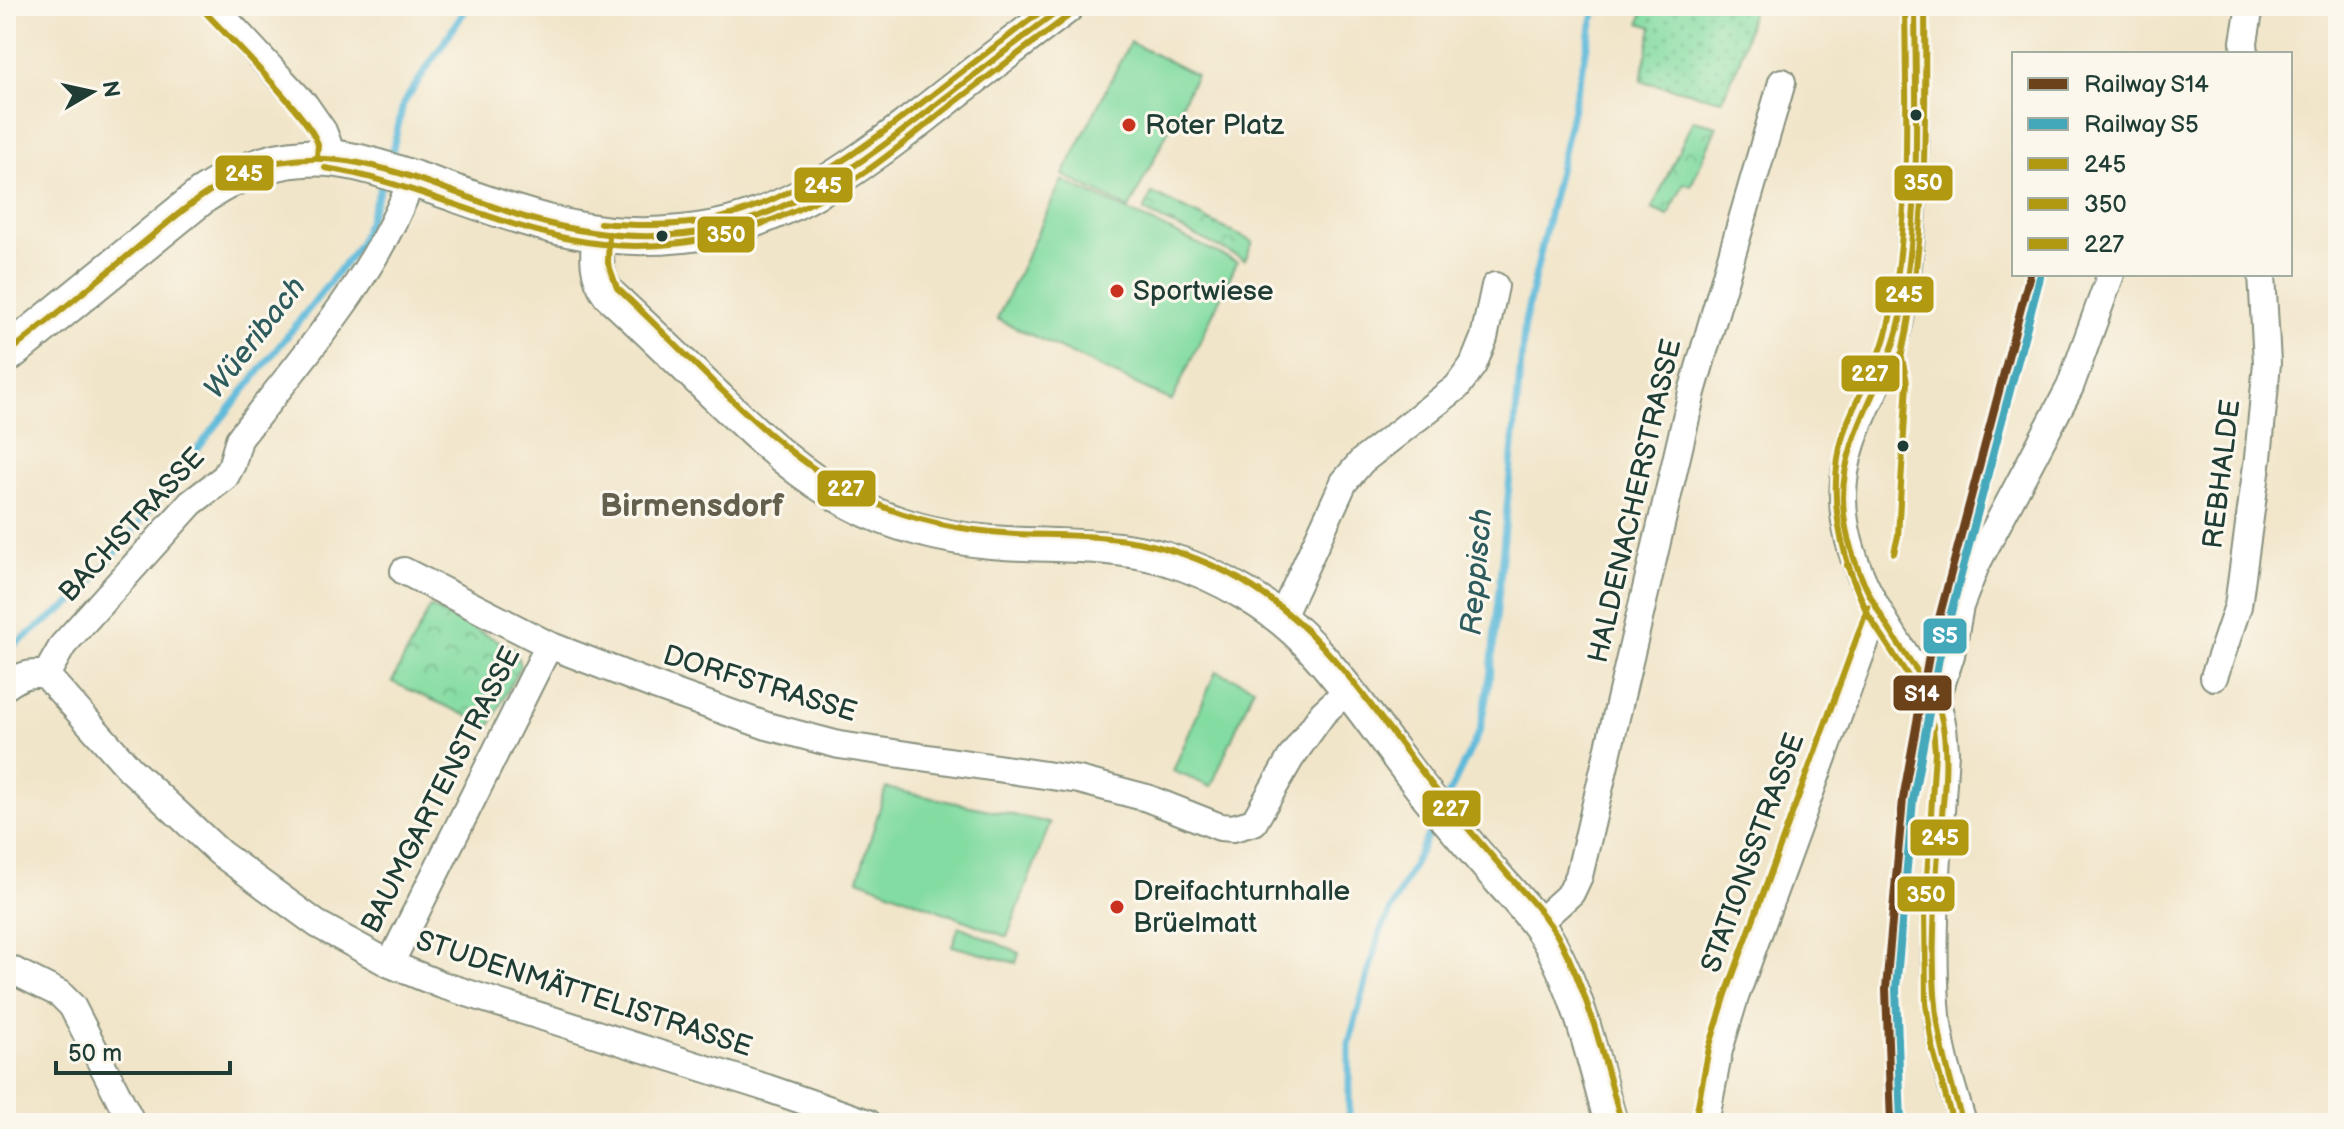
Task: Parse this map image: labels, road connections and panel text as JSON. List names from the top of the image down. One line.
{"streets":{"street":["REBHALDE","HALDENACHERSTRASSE","BACHSTRASSE","DORFSTRASSE","BAUMGARTENSTRASSE","STATIONSSTRASSE","STUDENMÄTTELISTRASSE"]},"crossings":[["BACHSTRASSE","STUDENMÄTTELISTRASSE"],["DORFSTRASSE","BAUMGARTENSTRASSE"],["BAUMGARTENSTRASSE","STUDENMÄTTELISTRASSE"]],"districts":["Birmensdorf"],"water":["Wüeribach","Reppisch"],"places":["Roter Platz","Sportwiese","Dreifachturnhalle Brüelmatt"],"lines":["transit line 245","transit line 350","transit line 227","rail line S14","rail line S5"],"legend":["Railway S14","Railway S5","245","350","227"],"scale_bar":"50 m","north":"right"}
